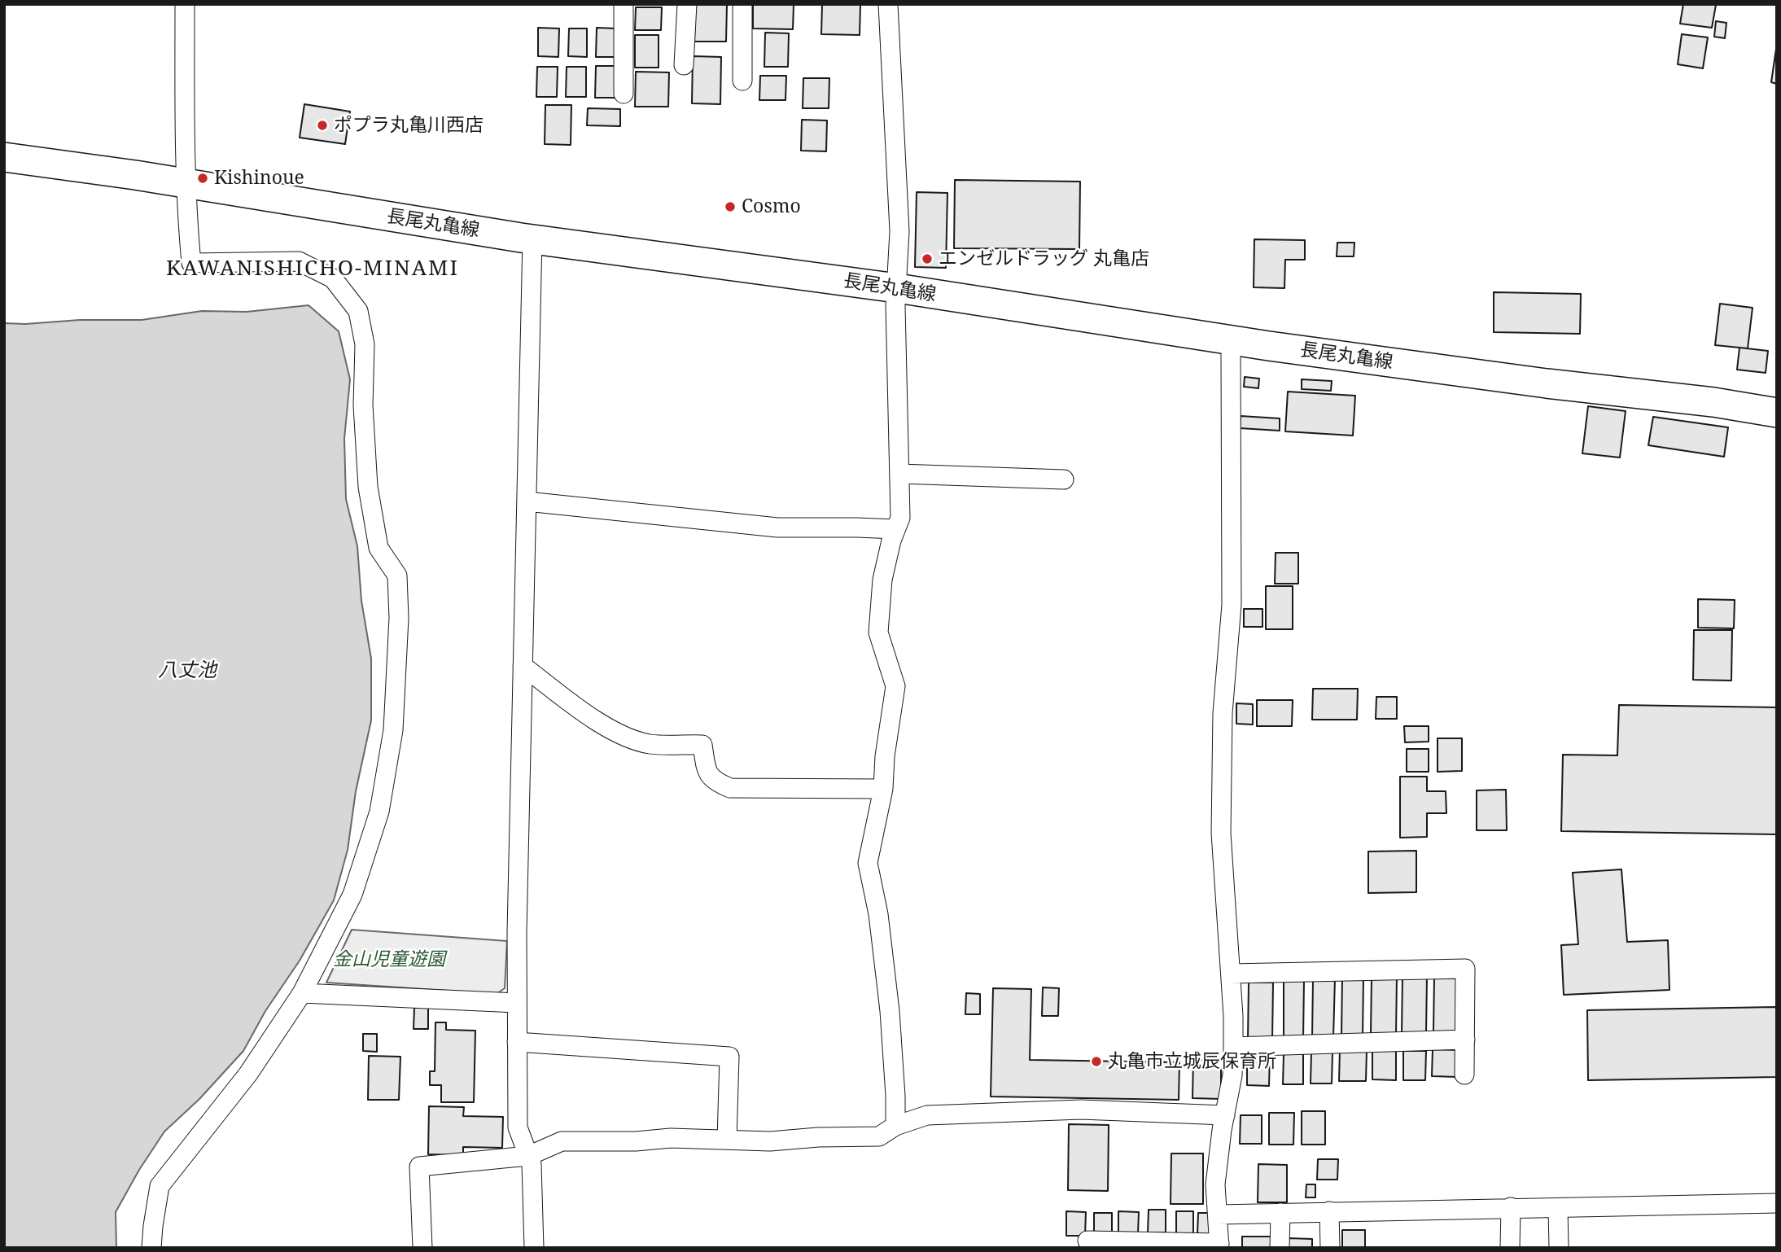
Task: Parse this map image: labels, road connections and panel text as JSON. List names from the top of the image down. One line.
{"streets":{"main road":["長尾丸亀線"]},"districts":["KAWANISHICHO-MINAMI"],"water":["八丈池"],"parks":["金山児童遊園"],"places":["ポプラ丸亀川西店","Kishinoue","Cosmo","エンゼルドラッグ 丸亀店","丸亀市立城辰保育所"]}
